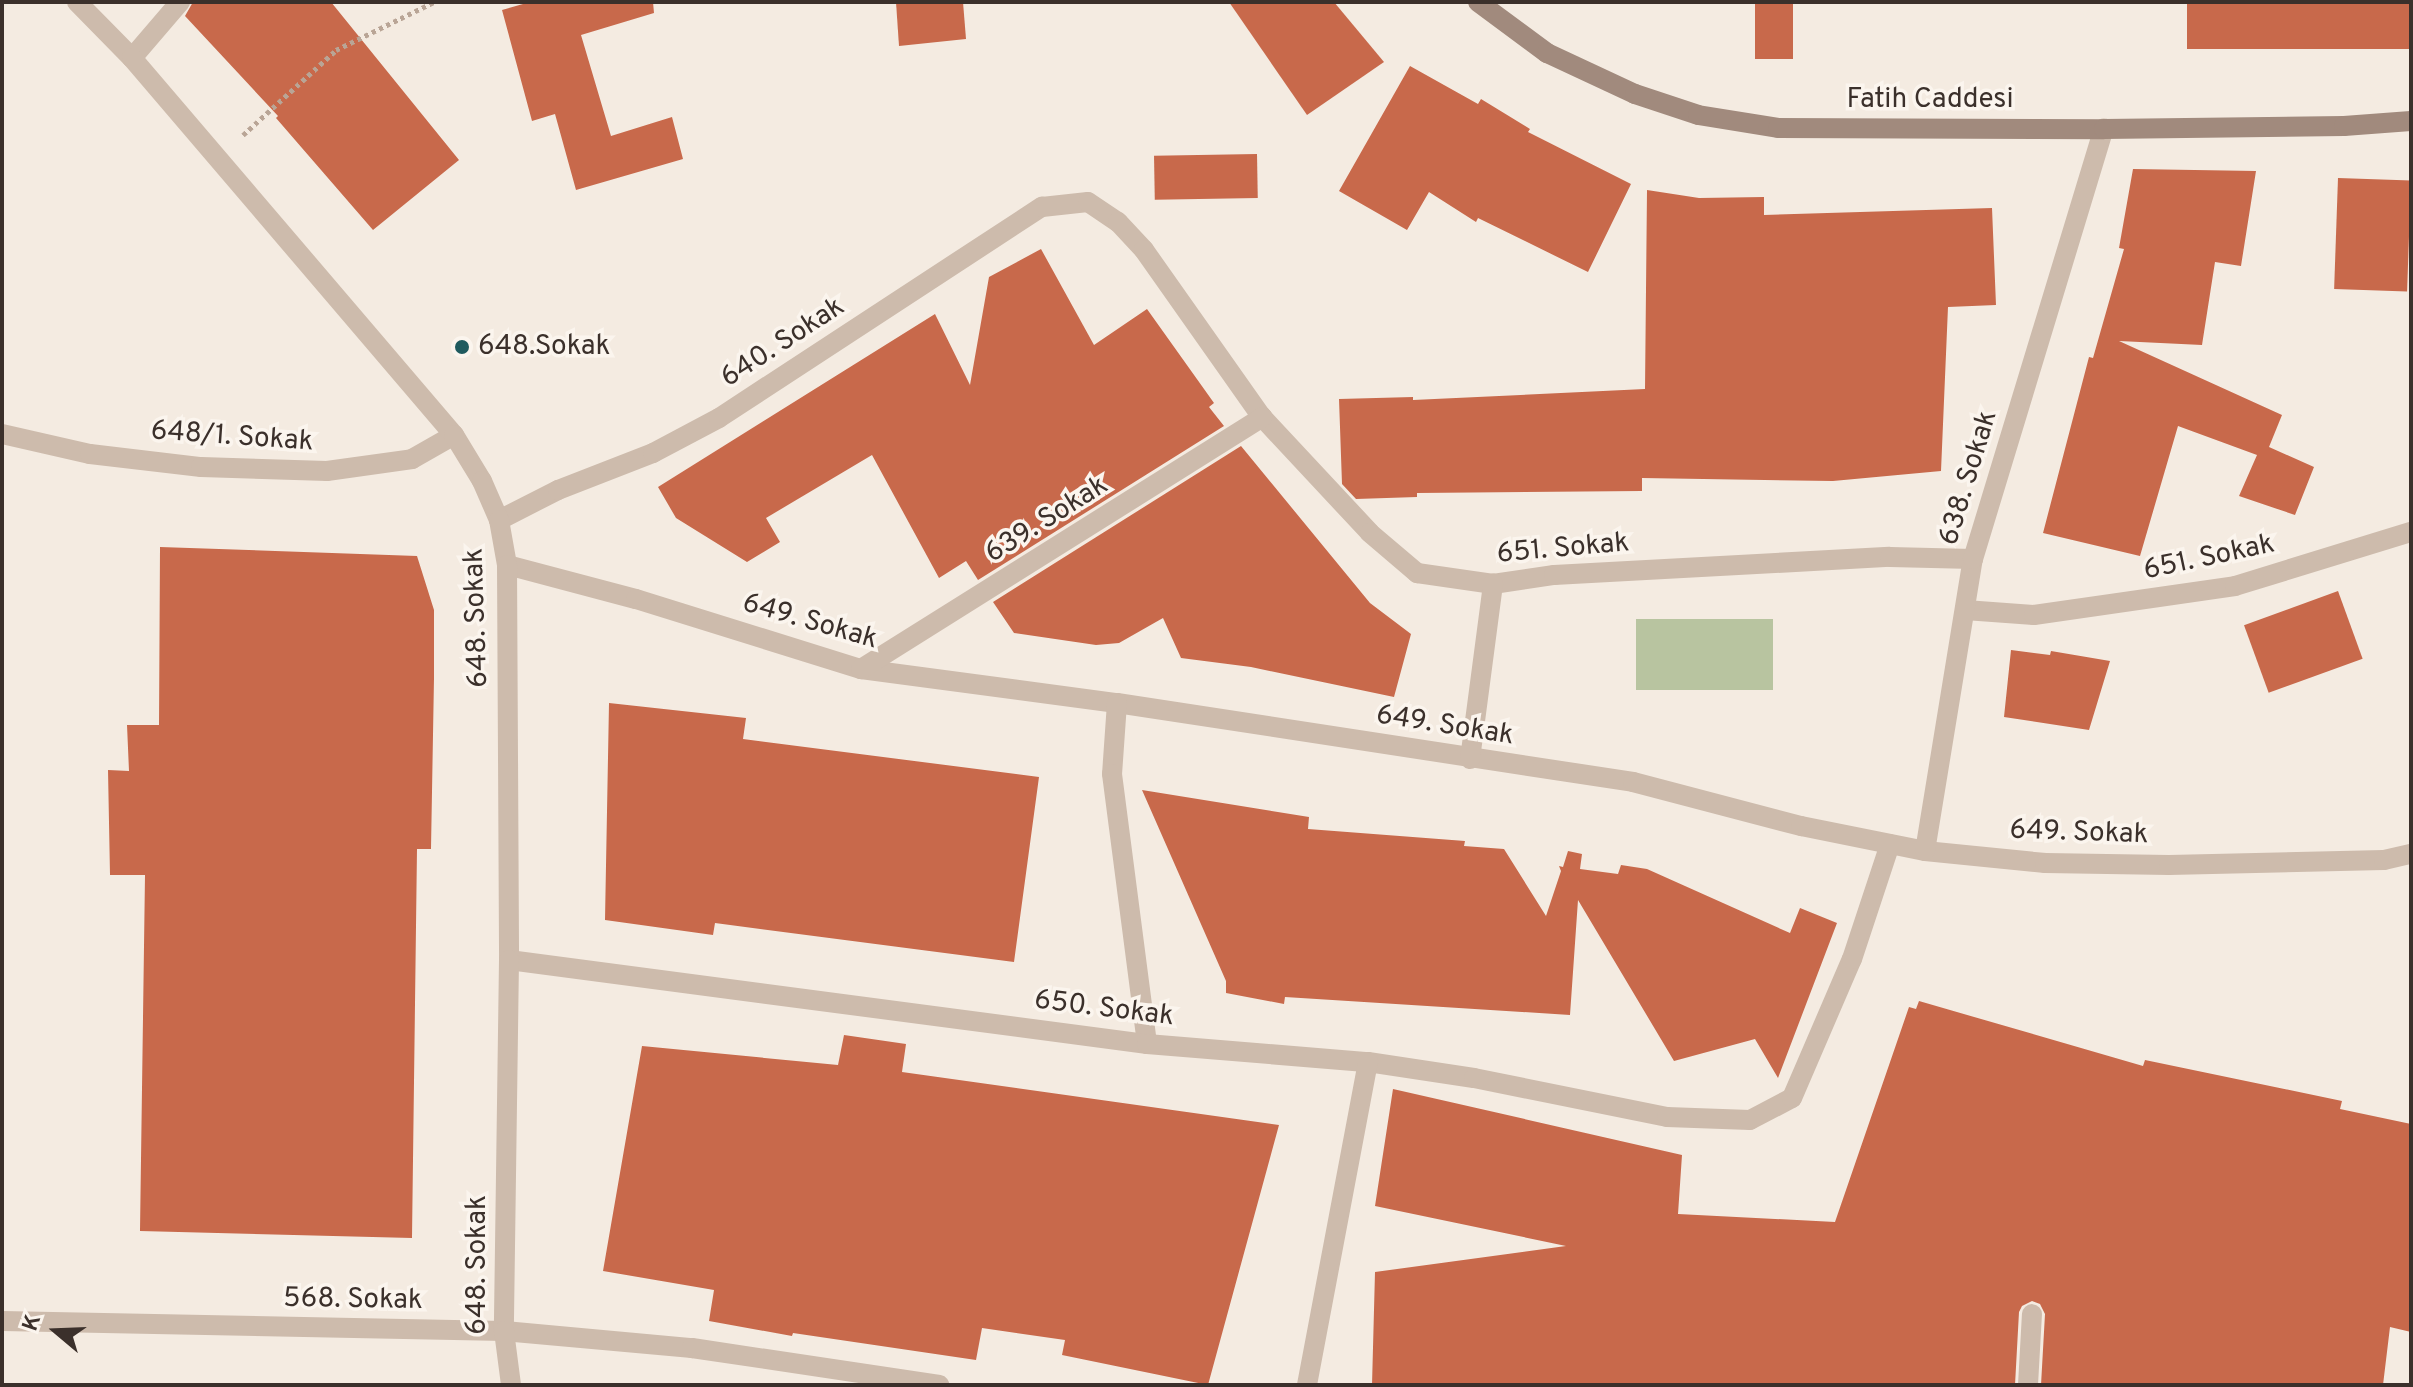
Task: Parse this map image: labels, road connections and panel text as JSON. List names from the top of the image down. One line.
{"streets":{"main road":["Fatih Caddesi"],"street":["640. Sokak","648/1. Sokak","638. Sokak","639. Sokak","651. Sokak","648. Sokak","649. Sokak","650. Sokak","568. Sokak"]},"crossings":[["Fatih Caddesi","638. Sokak"],["640. Sokak","651. Sokak"],["640. Sokak","648. Sokak"],["648/1. Sokak","648. Sokak"],["638. Sokak","651. Sokak"],["638. Sokak","649. Sokak"],["639. Sokak","651. Sokak"],["639. Sokak","649. Sokak"],["648. Sokak","649. Sokak"],["648. Sokak","650. Sokak"],["648. Sokak","568. Sokak"],["649. Sokak","650. Sokak"]],"places":["648.Sokak"],"north":"left"}
